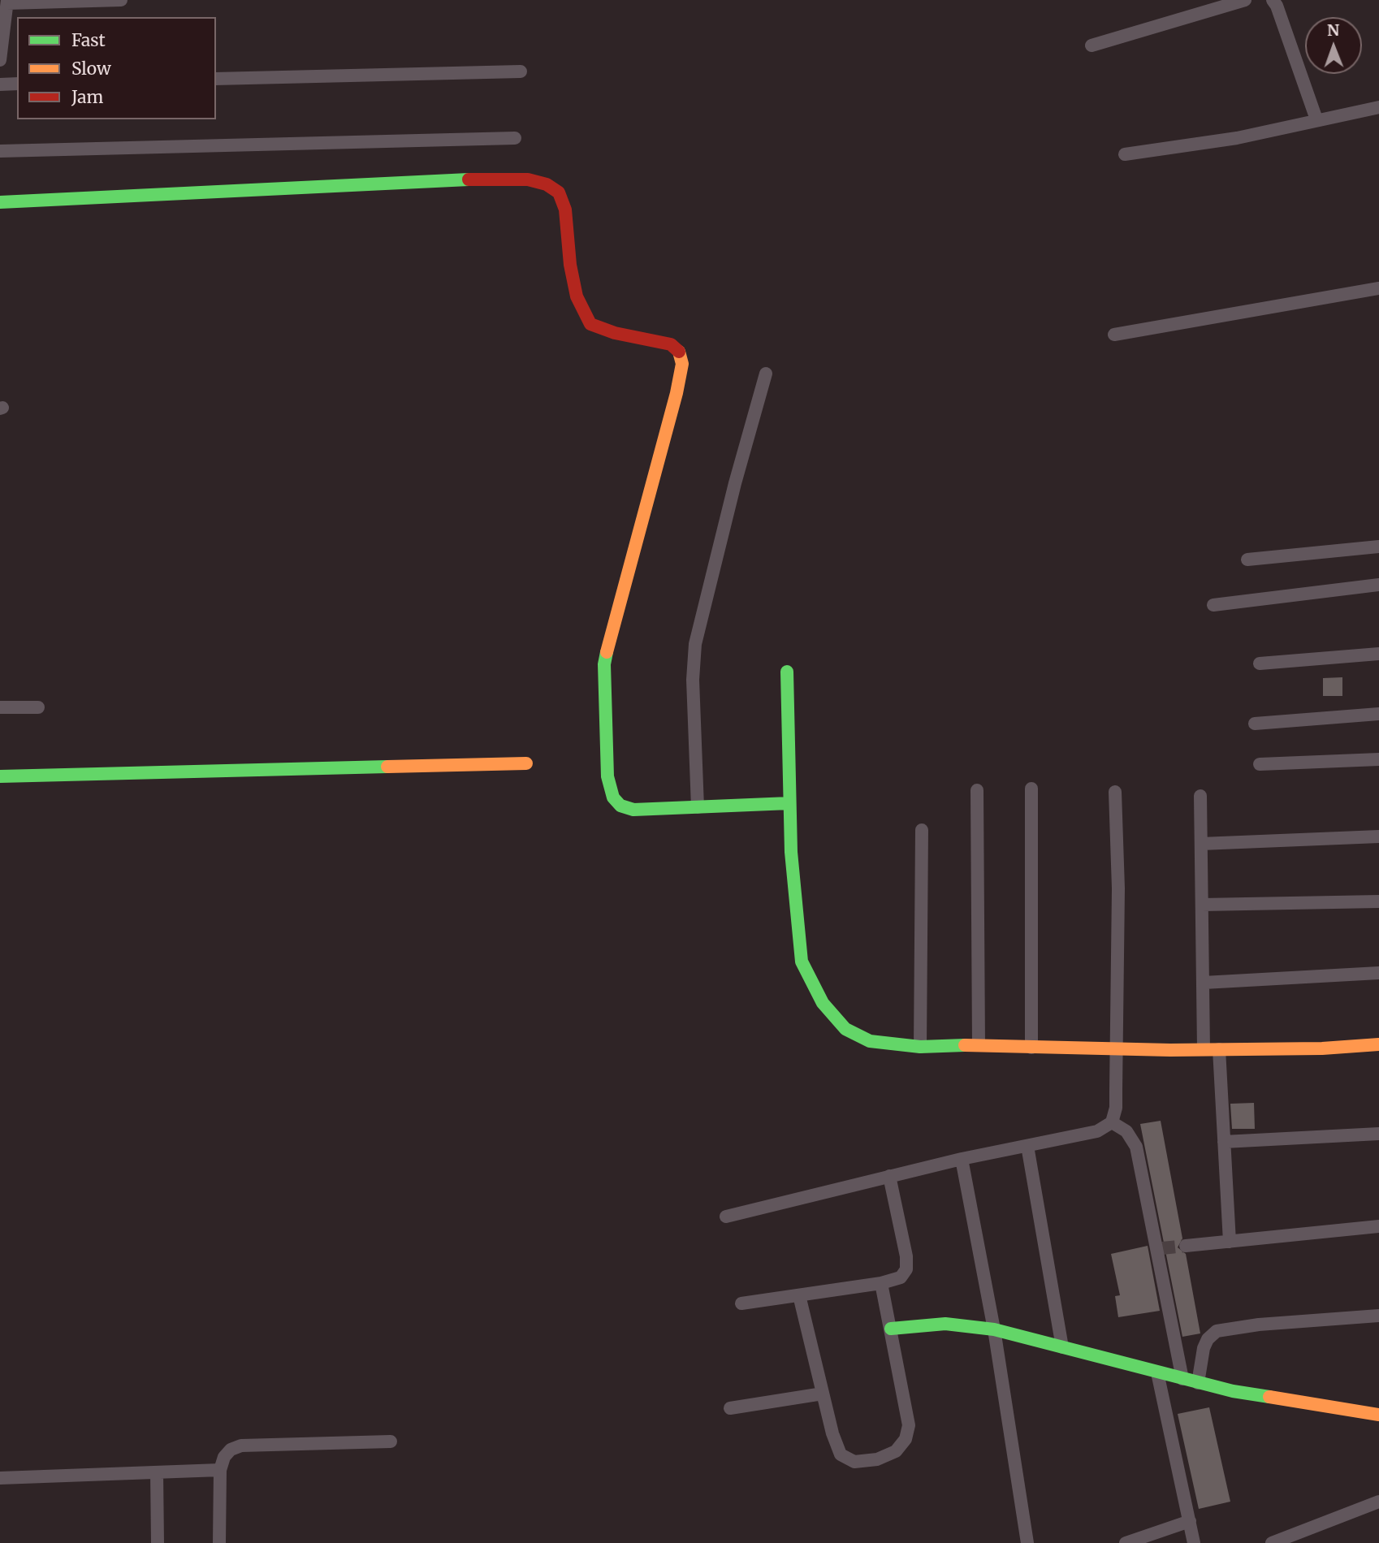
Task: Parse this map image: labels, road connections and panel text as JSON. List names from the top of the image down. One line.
{"legend":["Fast","Slow","Jam"],"north":"top"}
